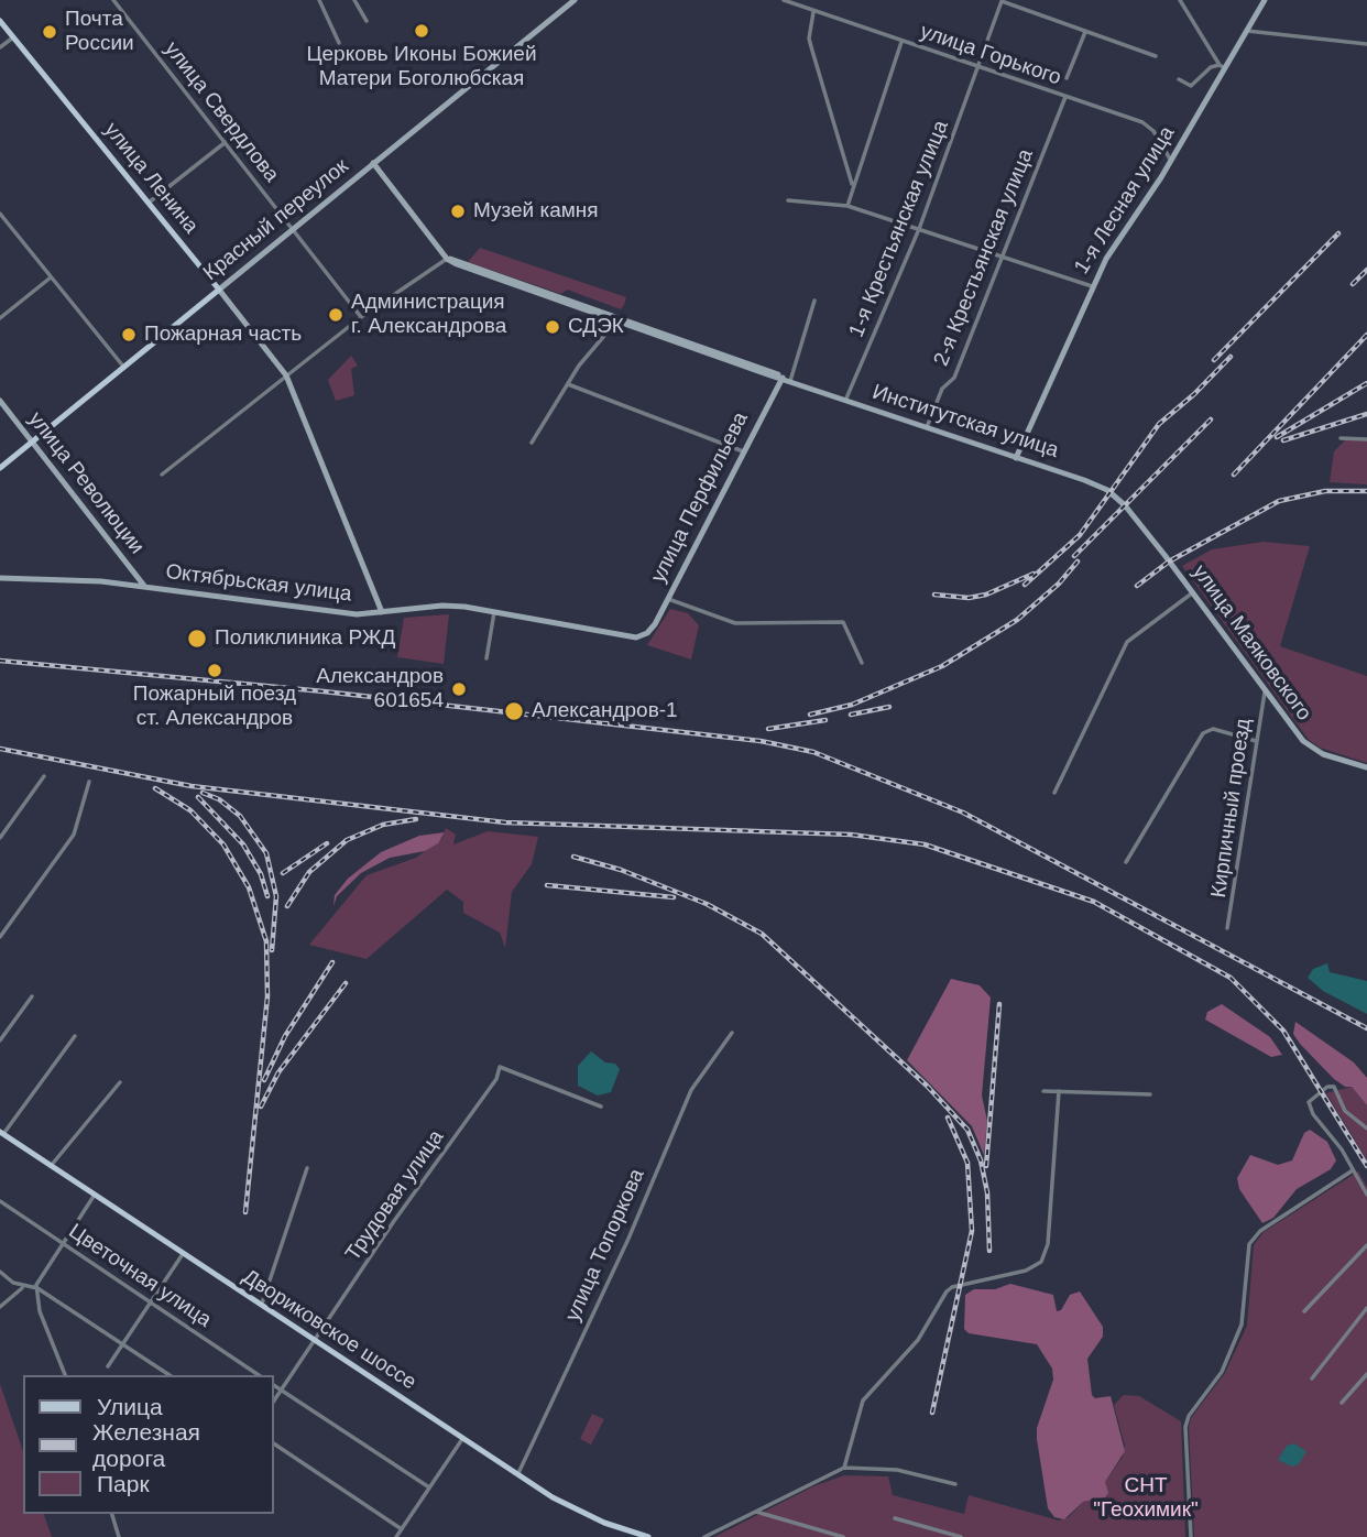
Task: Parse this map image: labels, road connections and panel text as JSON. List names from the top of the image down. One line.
{"streets":{"main road":["улица Ленина","1-я Лесная улица","Красный переулок","Институтская улица","улица Революции","улица Перфильева","Октябрьская улица","улица Маяковского","Двориковское шоссе"],"street":["улица Горького","улица Свердлова","1-я Крестьянская улица","2-я Крестьянская улица","Кирпичный проезд","Трудовая улица","улица Топоркова","Цветочная улица"]},"crossings":[["улица Горького","1-я Лесная улица"],["улица Горького","1-я Крестьянская улица"],["улица Горького","2-я Крестьянская улица"],["улица Свердлова","Красный переулок"],["улица Ленина","Красный переулок"],["улица Ленина","Октябрьская улица"],["1-я Лесная улица","Институтская улица"],["Красный переулок","Институтская улица"],["Красный переулок","улица Революции"],["1-я Крестьянская улица","Институтская улица"],["2-я Крестьянская улица","Институтская улица"],["Институтская улица","улица Перфильева"],["Институтская улица","улица Маяковского"],["улица Революции","Октябрьская улица"],["улица Перфильева","Октябрьская улица"],["улица Маяковского","Кирпичный проезд"],["Трудовая улица","Двориковское шоссе"],["улица Топоркова","Двориковское шоссе"]],"parks":["СНТ \"Геохимик\""],"places":["Церковь Иконы Божией Матери Боголюбская","Почта России","Музей камня","Администрация г. Александрова","СДЭК","Пожарная часть","Поликлиника РЖД","Пожарный поезд ст. Александров","Александров 601654","Александров-1"],"legend":["Улица","Железная дорога","Парк"]}
